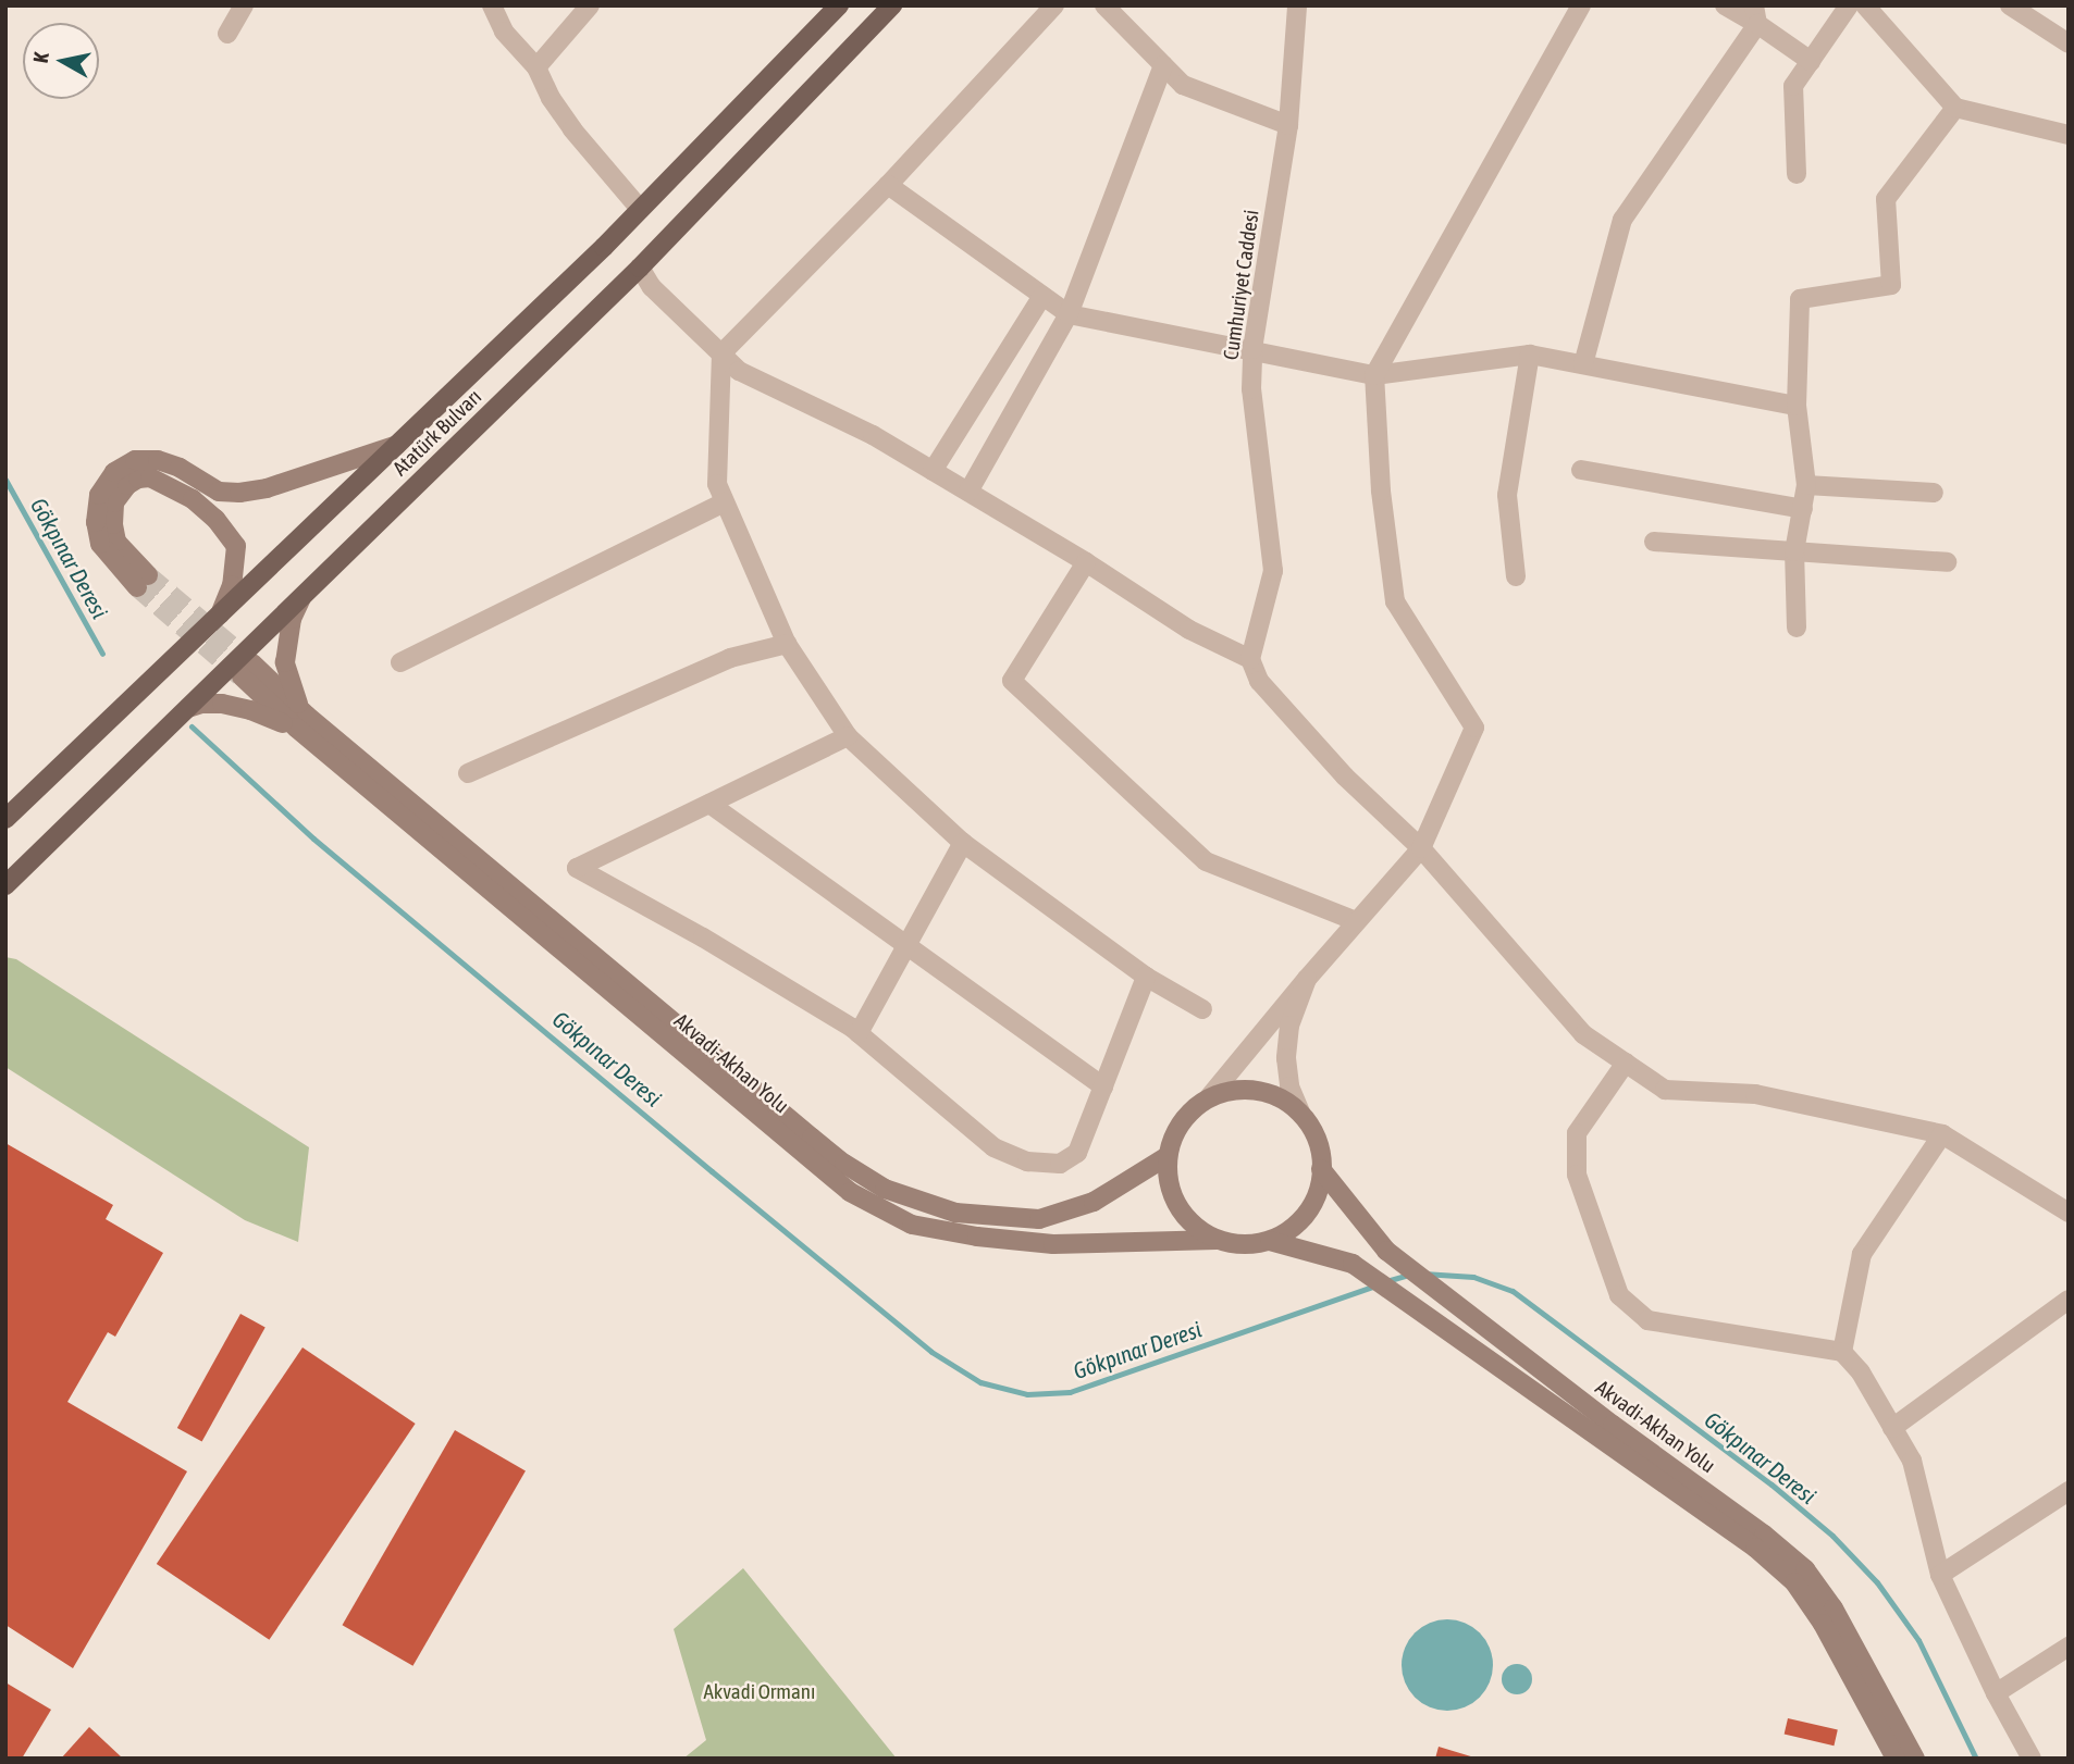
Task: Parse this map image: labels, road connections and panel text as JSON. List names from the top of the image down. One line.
{"streets":{"main road":["Atatürk Bulvarı","Akvadi-Akhan Yolu"],"street":["Cumhuriyet Caddesi"]},"water":["Gökpınar Deresi"],"parks":["Akvadi Ormanı"],"north":"left"}
